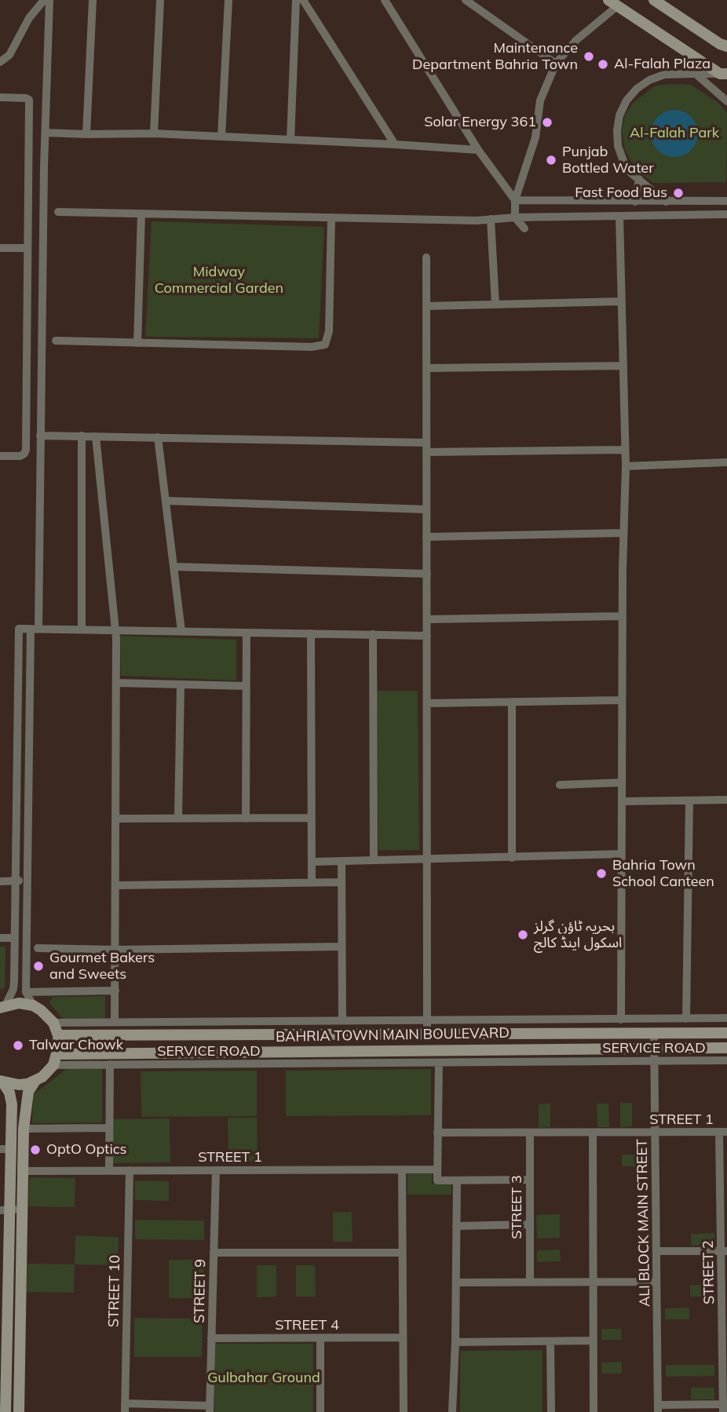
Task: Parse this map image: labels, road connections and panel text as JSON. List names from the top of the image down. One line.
{"streets":{"main road":["BAHRIA TOWN MAIN BOULEVARD"],"street":["SERVICE ROAD","STREET 1","STREET 3","ALI BLOCK MAIN STREET","STREET 2","STREET 10","STREET 9","STREET 4"]},"crossings":[["BAHRIA TOWN MAIN BOULEVARD","SERVICE ROAD"],["BAHRIA TOWN MAIN BOULEVARD","ALI BLOCK MAIN STREET"],["SERVICE ROAD","ALI BLOCK MAIN STREET"],["STREET 1","STREET 3"],["STREET 1","ALI BLOCK MAIN STREET"],["STREET 1","STREET 2"],["STREET 1","STREET 10"],["STREET 1","STREET 9"],["STREET 9","STREET 4"]],"parks":["Al-Falah Park","Midway Commercial Garden","Gulbahar Ground"],"places":["Maintenance Department Bahria Town","Al-Falah Plaza","Solar Energy 361","Punjab Bottled Water","Fast Food Bus","Bahria Town School Canteen","بحریہ ٹاؤن گرلز اسکول اینڈ کالج","Gourmet Bakers and Sweets","Talwar Chowk","OptO Optics"]}
